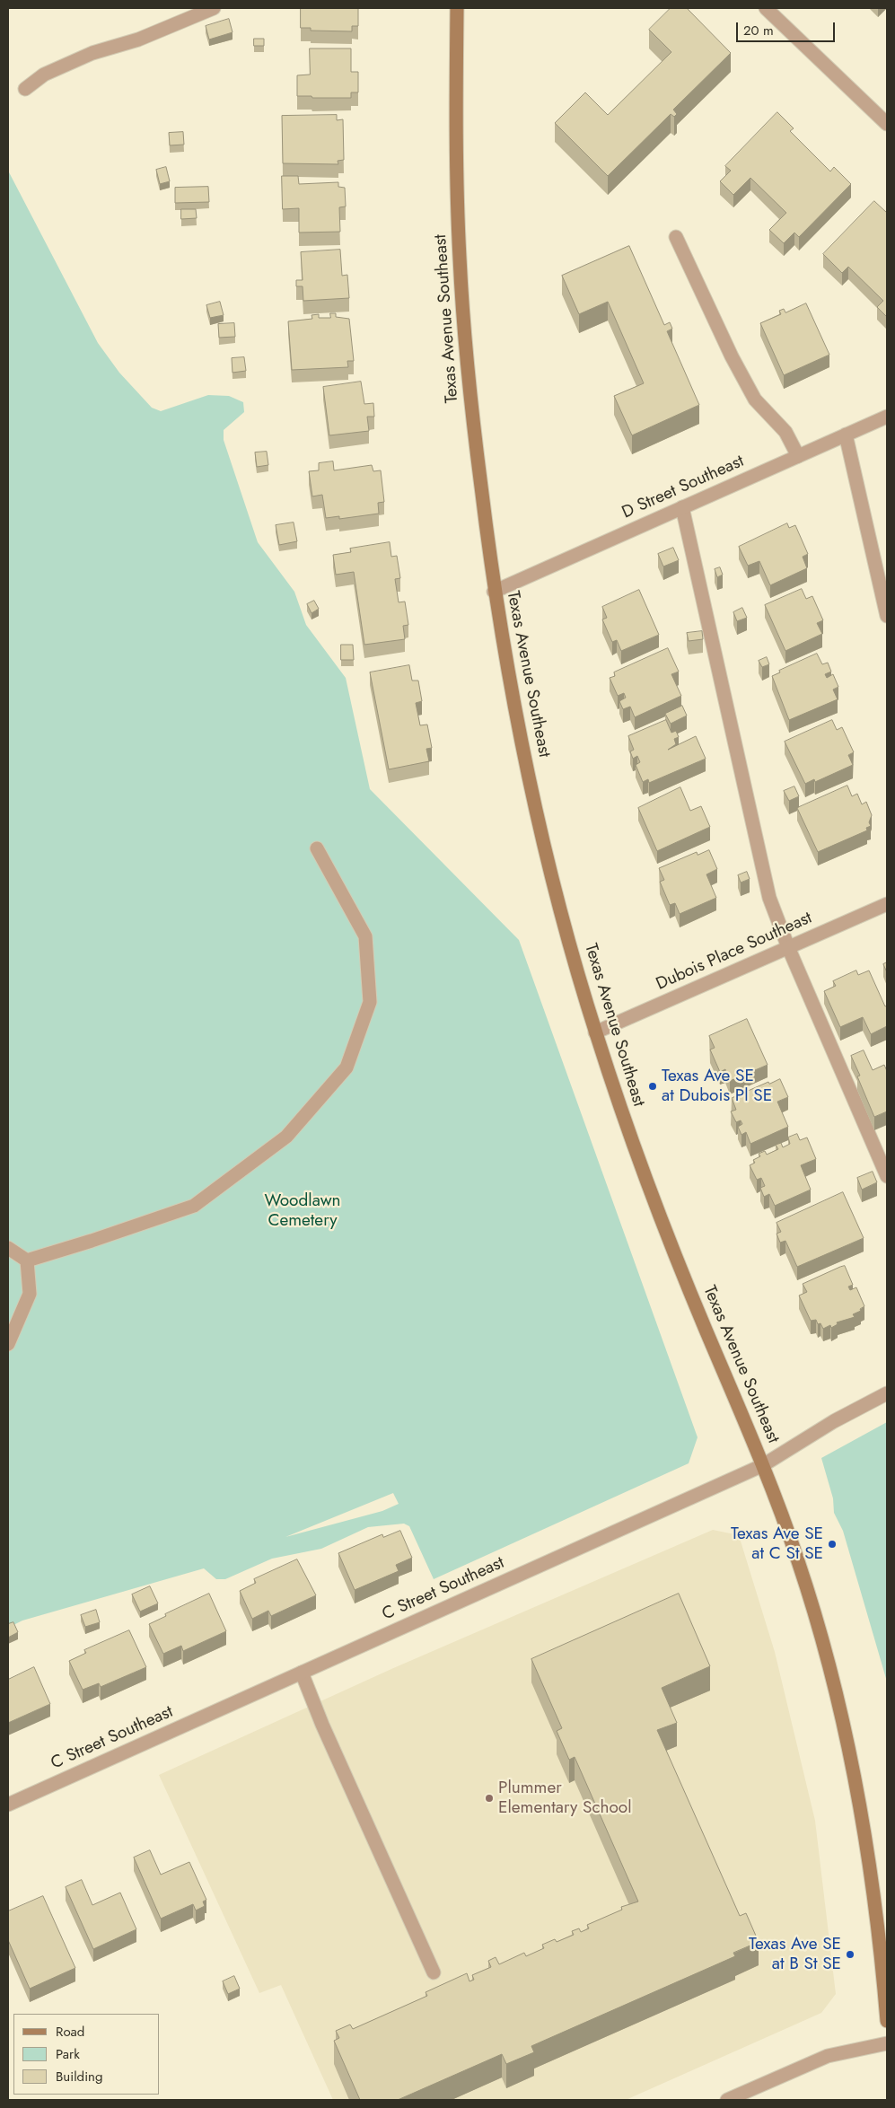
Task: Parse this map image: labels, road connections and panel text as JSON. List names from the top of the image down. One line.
{"streets":{"main road":["Texas Avenue Southeast"],"street":["D Street Southeast","Dubois Place Southeast","C Street Southeast"]},"crossings":[["Texas Avenue Southeast","D Street Southeast"],["Texas Avenue Southeast","Dubois Place Southeast"],["Texas Avenue Southeast","C Street Southeast"]],"parks":["Woodlawn Cemetery"],"places":["Texas Ave SE at Dubois Pl SE","Texas Ave SE at C St SE","Plummer Elementary School","Texas Ave SE at B St SE"],"legend":["Road","Park","Building"],"scale_bar":"20 m"}
